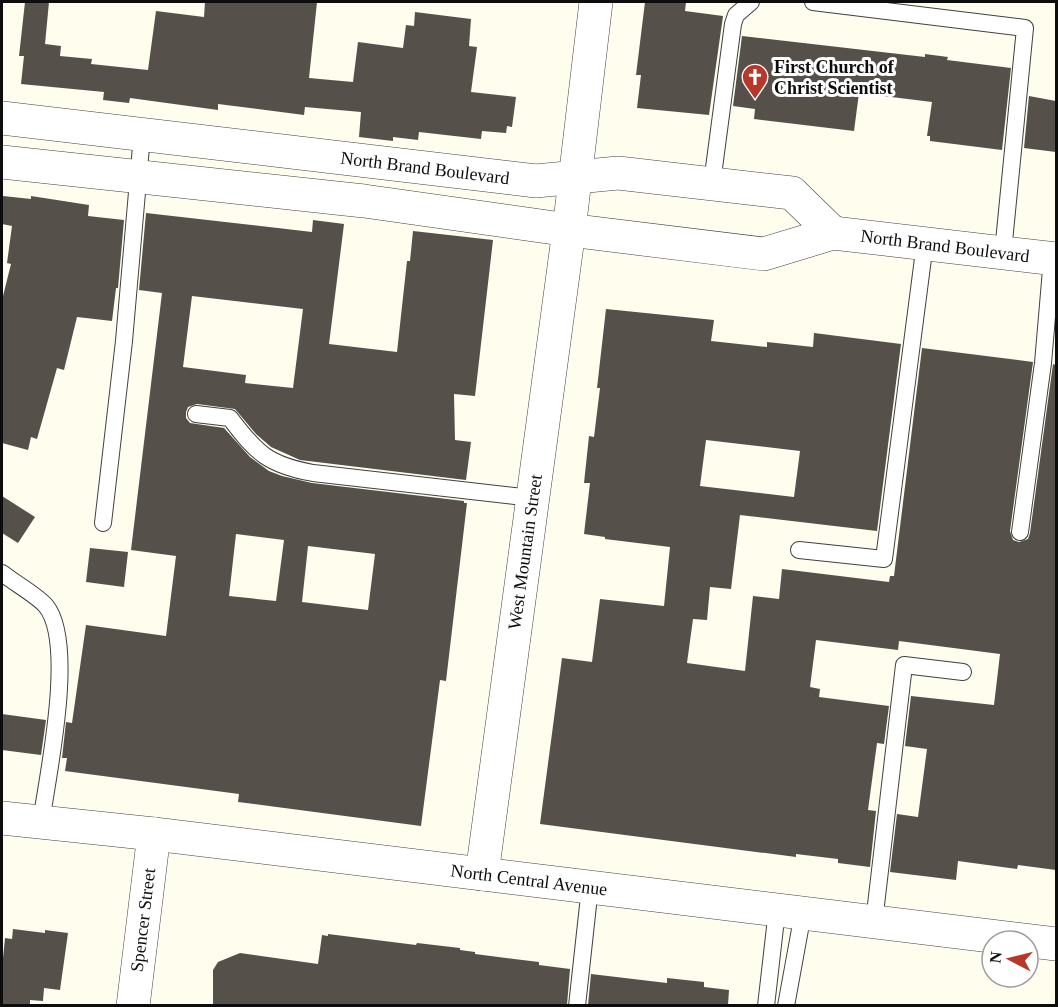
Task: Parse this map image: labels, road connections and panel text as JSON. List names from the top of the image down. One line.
{"streets":{"street":["North Brand Boulevard","West Mountain Street","North Central Avenue","Spencer Street"]},"crossings":[["North Brand Boulevard","West Mountain Street"],["West Mountain Street","North Central Avenue"],["North Central Avenue","Spencer Street"]],"places":{"church":["First Church of Christ Scientist"]},"north":"left"}
